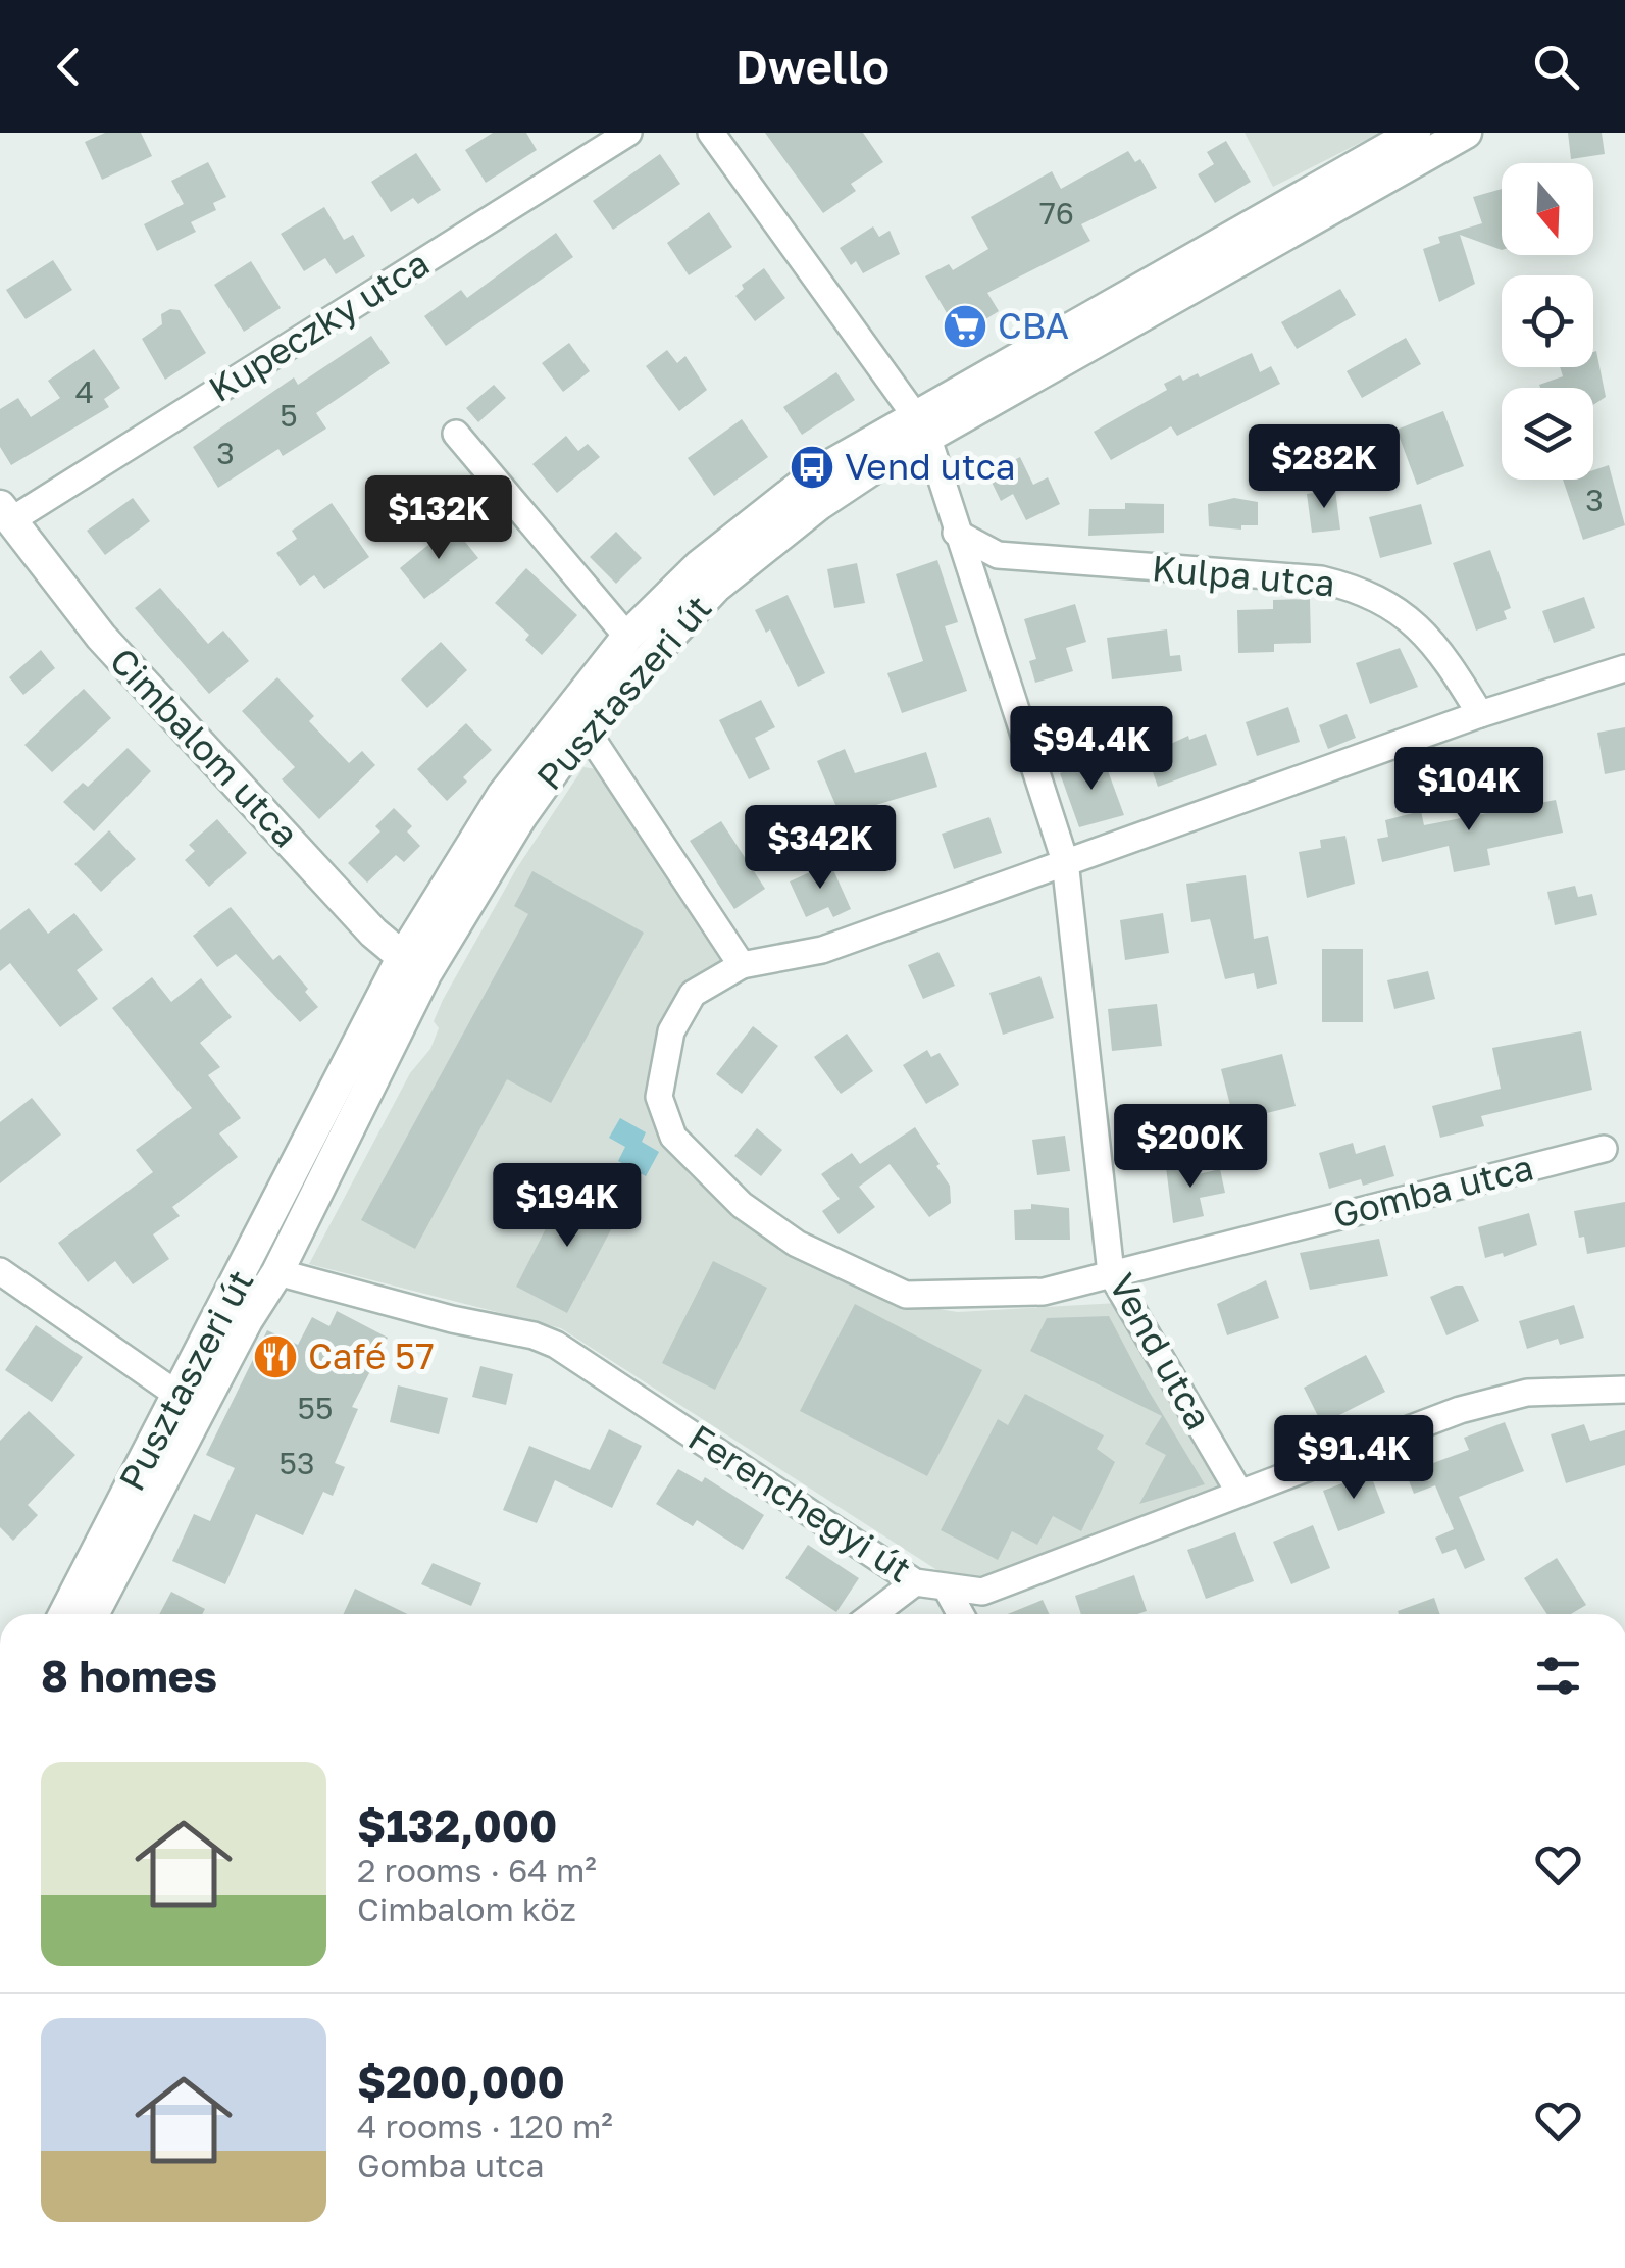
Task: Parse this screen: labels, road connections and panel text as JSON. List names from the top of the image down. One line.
{"streets":{"street":["Kupeczky utca","Kulpa utca","Pusztaszeri út","Cimbalom utca","Gomba utca","Vend utca","Ferenchegyi út"]},"crossings":[["Kupeczky utca","Cimbalom utca"],["Kulpa utca","Gomba utca"],["Kulpa utca","Vend utca"],["Pusztaszeri út","Cimbalom utca"],["Pusztaszeri út","Vend utca"],["Pusztaszeri út","Ferenchegyi út"],["Gomba utca","Vend utca"],["Vend utca","Ferenchegyi út"]],"places":{"supermarket":["CBA"],"bus stop":["Vend utca"],"restaurant":["Café 57"]},"house_numbers":["76","4","5","3","3","55","53"],"north":"bottom","page":{"header":"Dwello","price":["$282K","$132K","$94.4K","$104K","$342K","$200K","$194K","$91.4K"],"heading":"8 homes","list":[{"name":"$132,000","note":"2 rooms · 64 m² · Cimbalom köz"},{"name":"$200,000","note":"4 rooms · 120 m² · Gomba utca"}]}}
